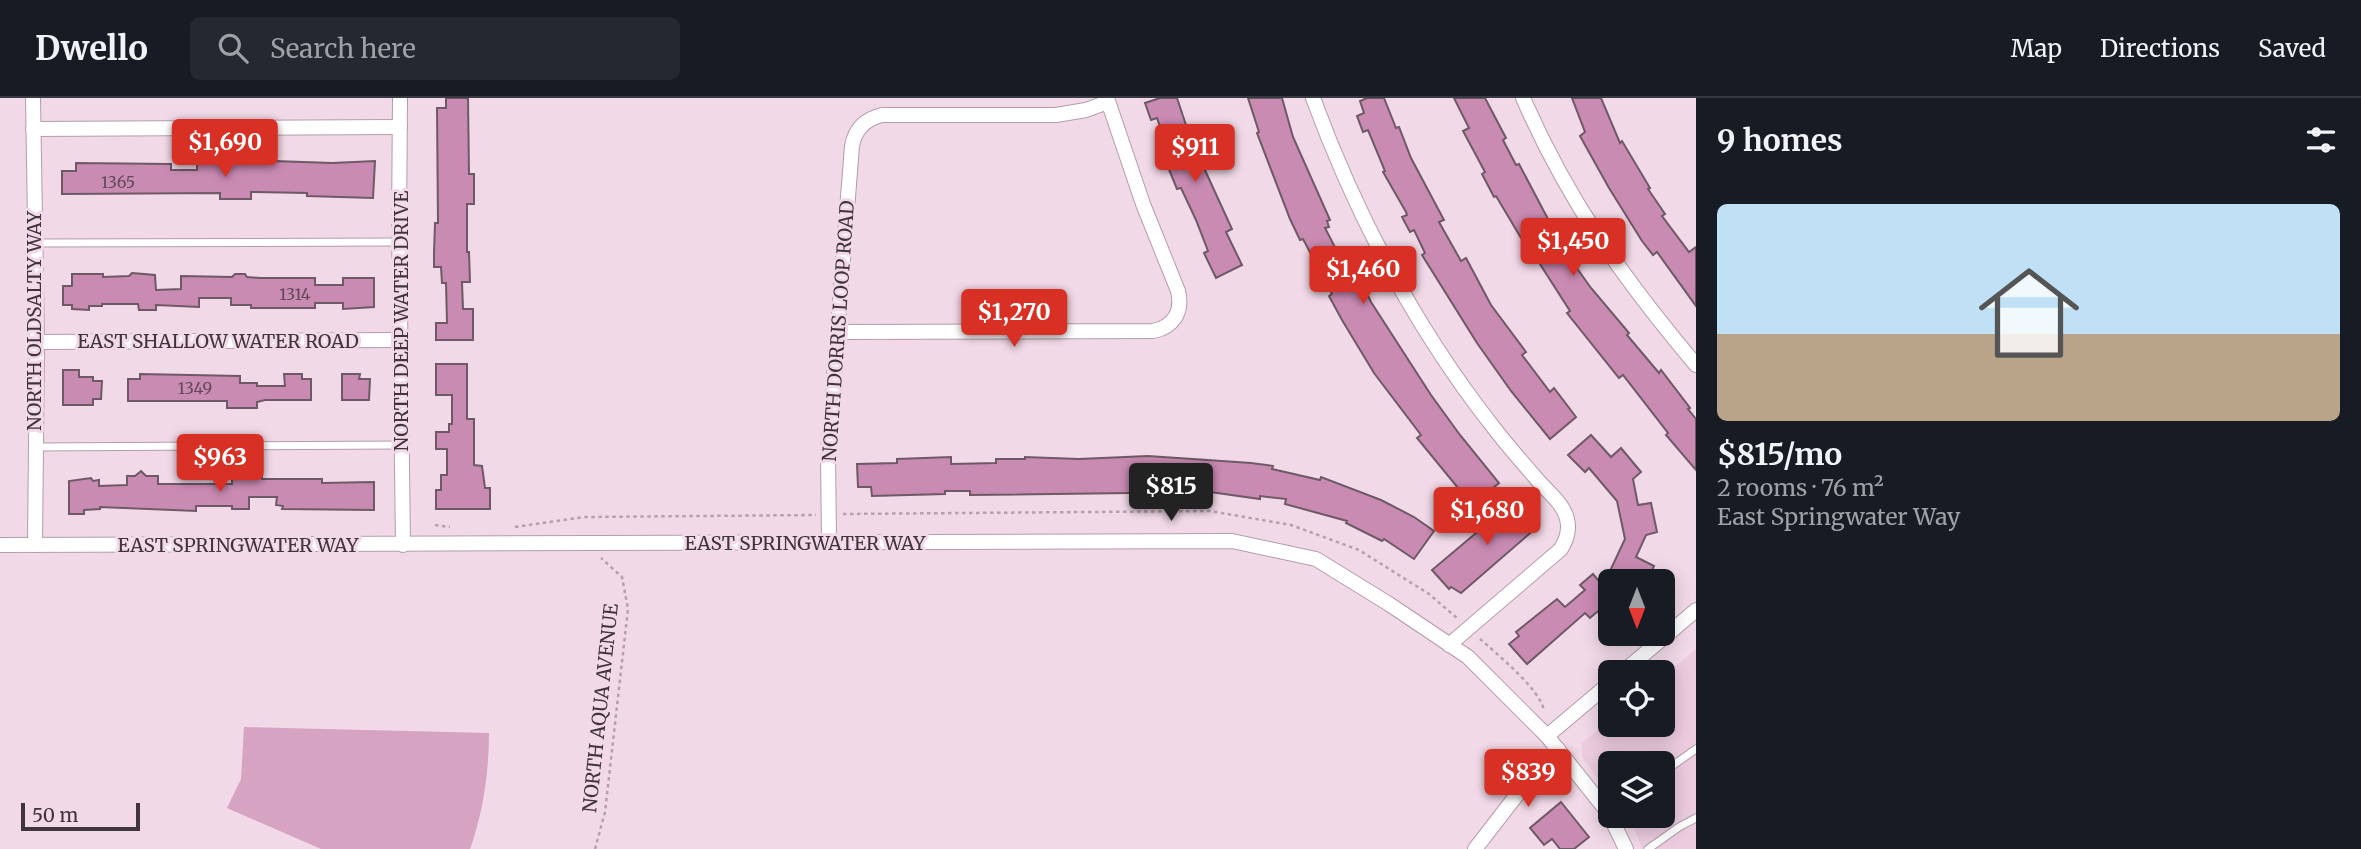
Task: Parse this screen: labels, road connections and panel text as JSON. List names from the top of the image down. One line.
{"streets":{"street":["NORTH OLDSALTY WAY","NORTH DEEP WATER DRIVE","NORTH DORRIS LOOP ROAD","EAST SHALLOW WATER ROAD","EAST SPRINGWATER WAY"],"path":["NORTH AQUA AVENUE"]},"crossings":[["NORTH OLDSALTY WAY","EAST SHALLOW WATER ROAD"],["NORTH OLDSALTY WAY","EAST SPRINGWATER WAY"],["NORTH DEEP WATER DRIVE","EAST SHALLOW WATER ROAD"],["NORTH DEEP WATER DRIVE","EAST SPRINGWATER WAY"],["NORTH DORRIS LOOP ROAD","EAST SPRINGWATER WAY"],["EAST SPRINGWATER WAY","NORTH AQUA AVENUE"]],"house_numbers":["1365","1314","1349"],"scale_bar":"50 m","north":"bottom","page":{"header":"Dwello","search":"Search here","nav":["Map","Directions","Saved"],"heading":"9 homes","price":["$1,690","$911","$1,450","$1,460","$1,270","$963","$815","$1,680","$839"],"list":[{"name":"$815/mo","note":"2 rooms · 76 m² · East Springwater Way"}],"scale":"50 m"}}
